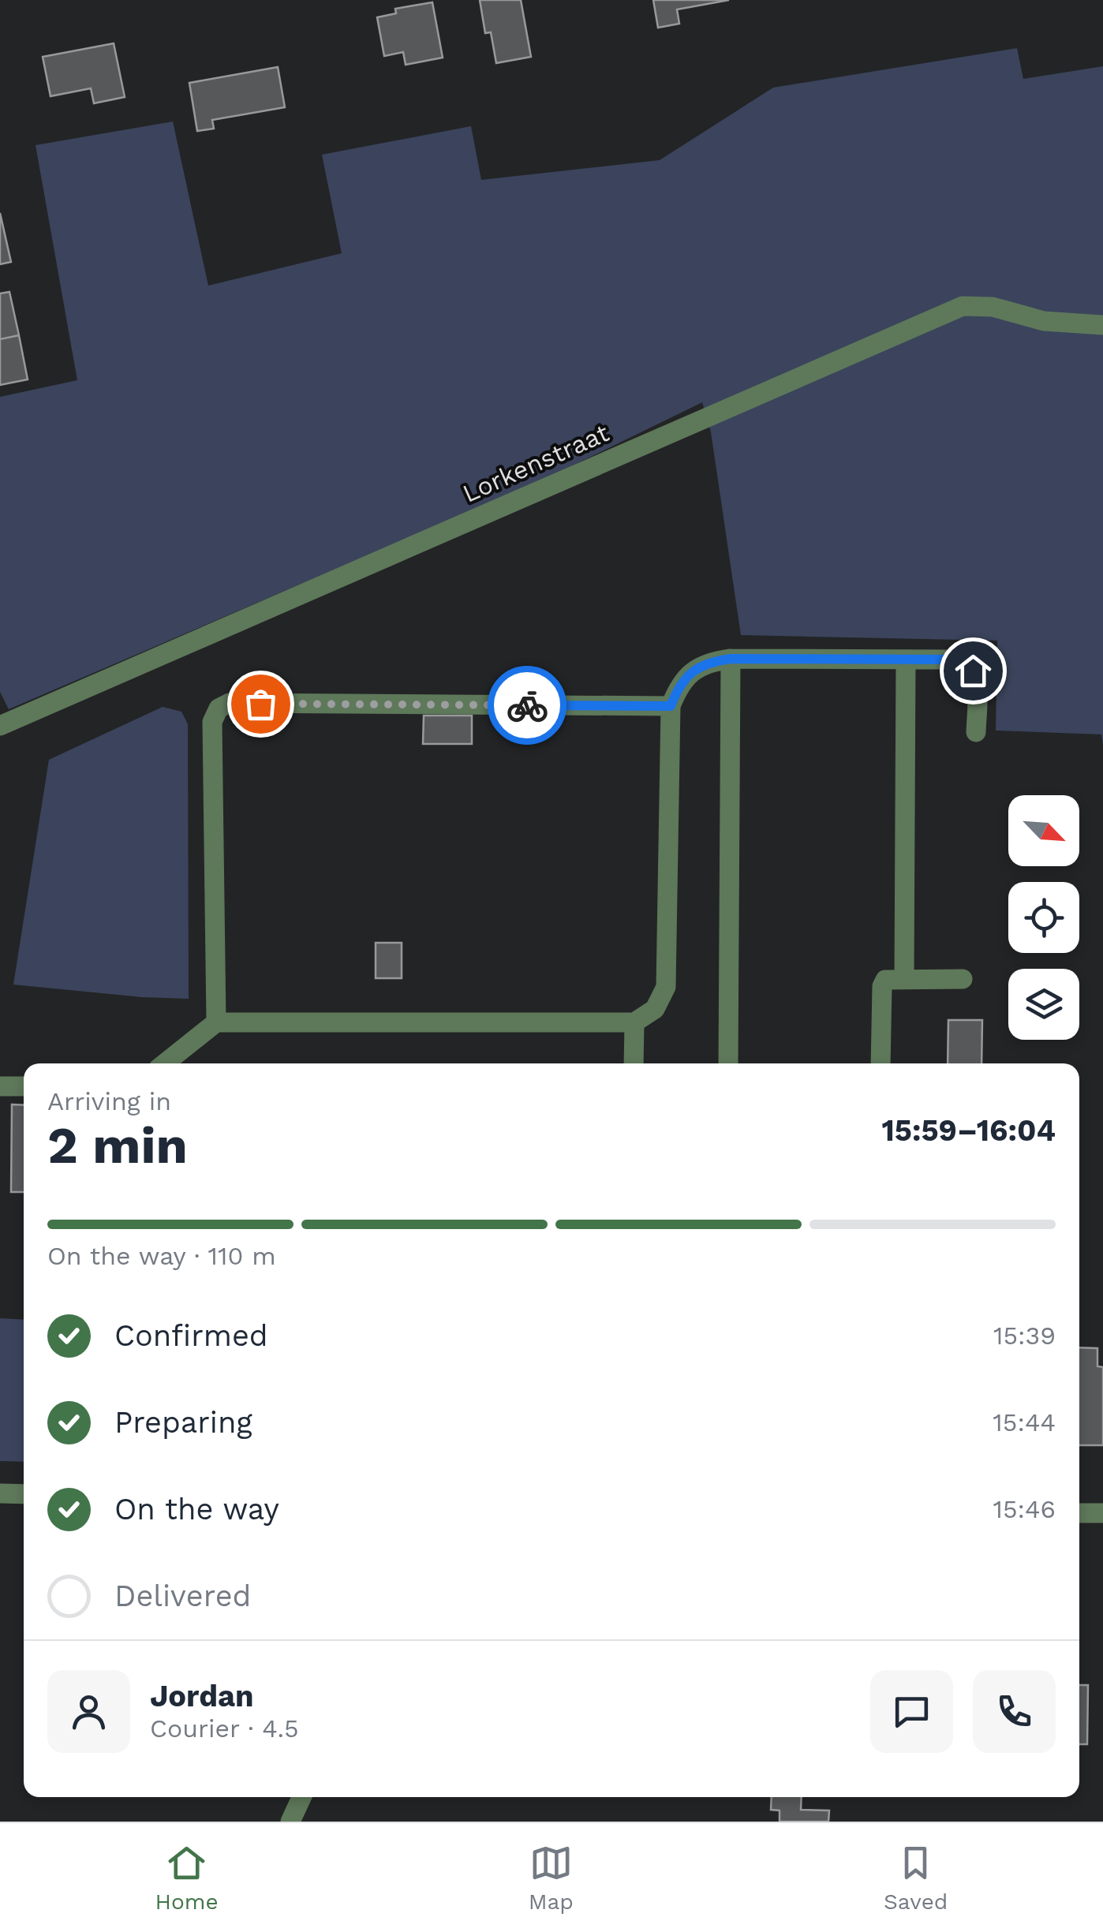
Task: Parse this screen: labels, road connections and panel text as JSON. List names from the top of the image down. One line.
{"streets":{"street":["Lorkenstraat"]},"north":"bottom right","page":{"heading":["2 min","Arriving in","15:59–16:04"],"panel":["Jordan","Courier · 4.5"],"bar":"On the way · 110 m","list":[["Confirmed","15:39"],["Preparing","15:44"],["On the way","15:46"],"Delivered"],"tabs":["Home","Map","Saved"]}}
